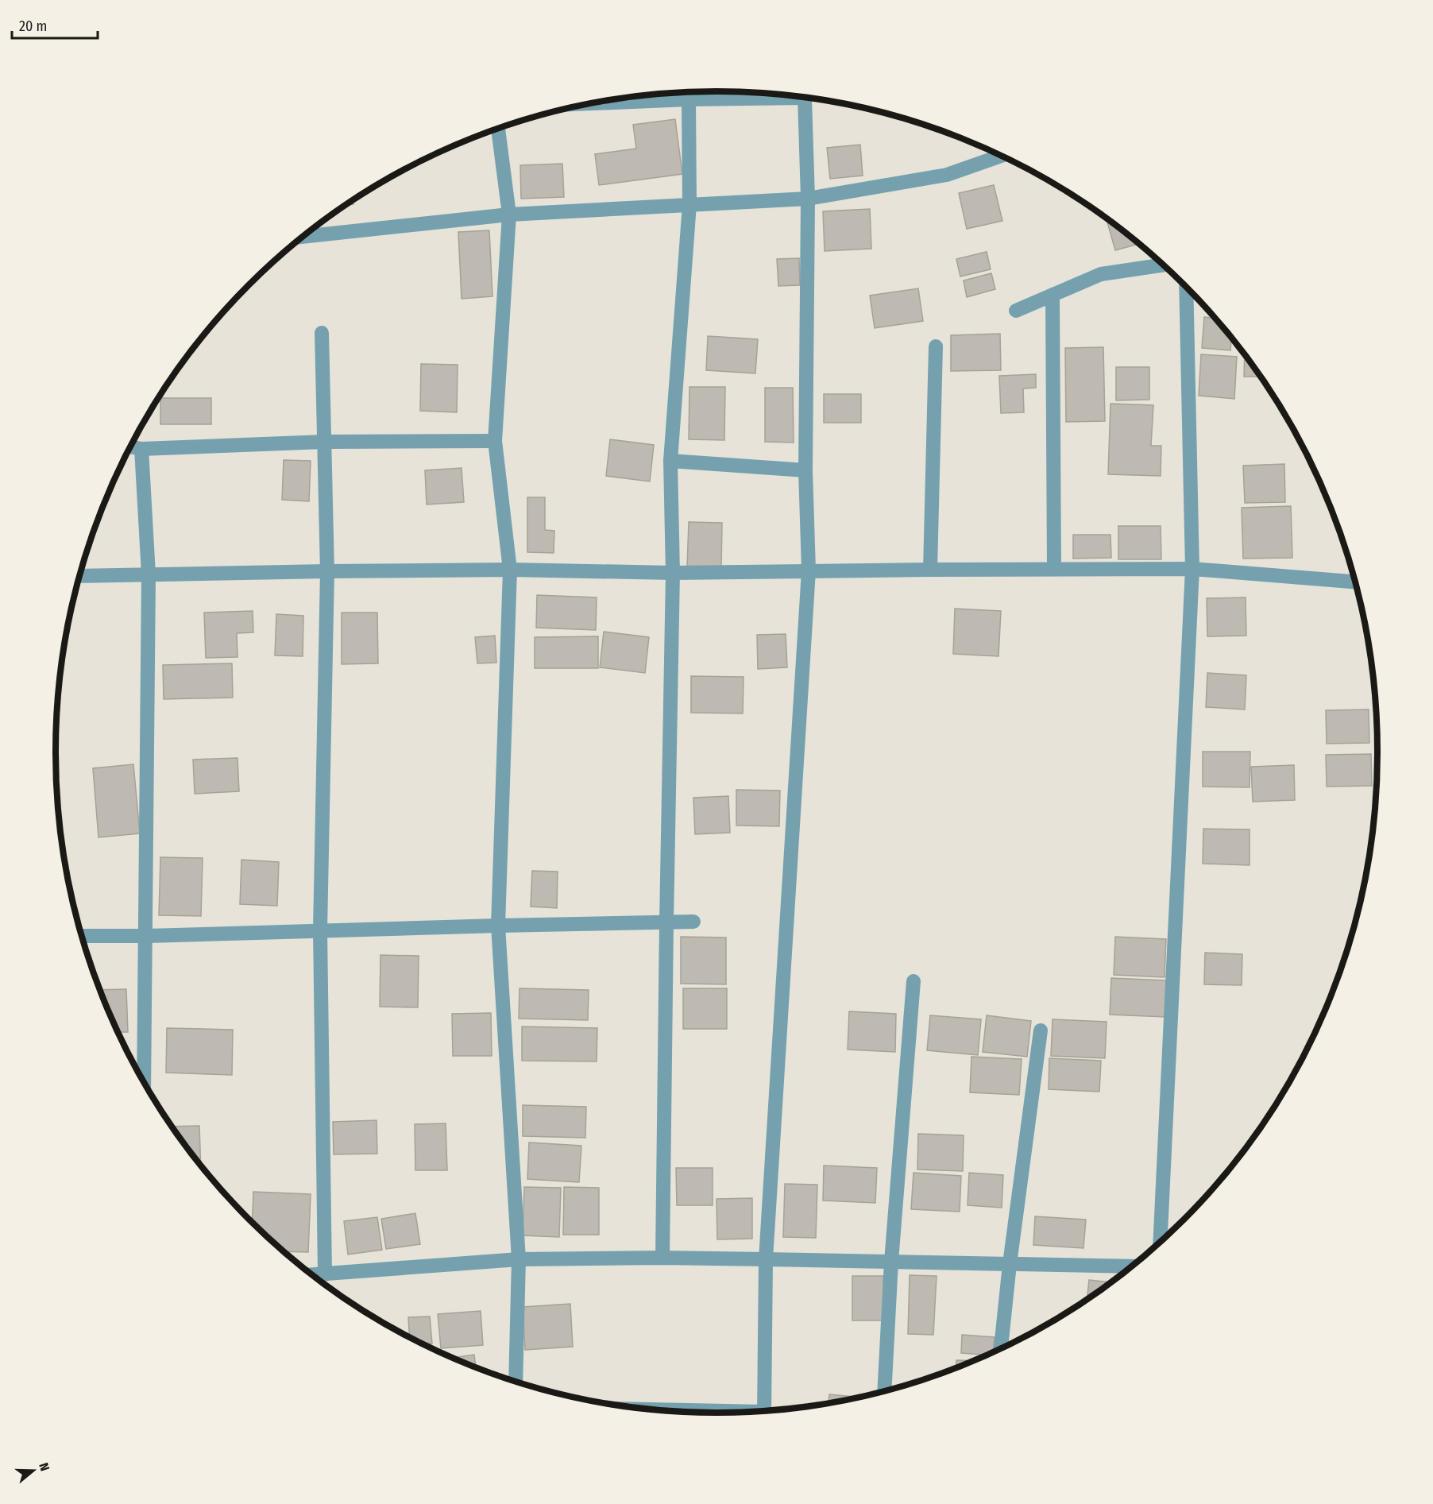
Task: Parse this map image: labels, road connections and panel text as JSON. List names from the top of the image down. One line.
{"scale_bar":"20 m","north":"right"}
